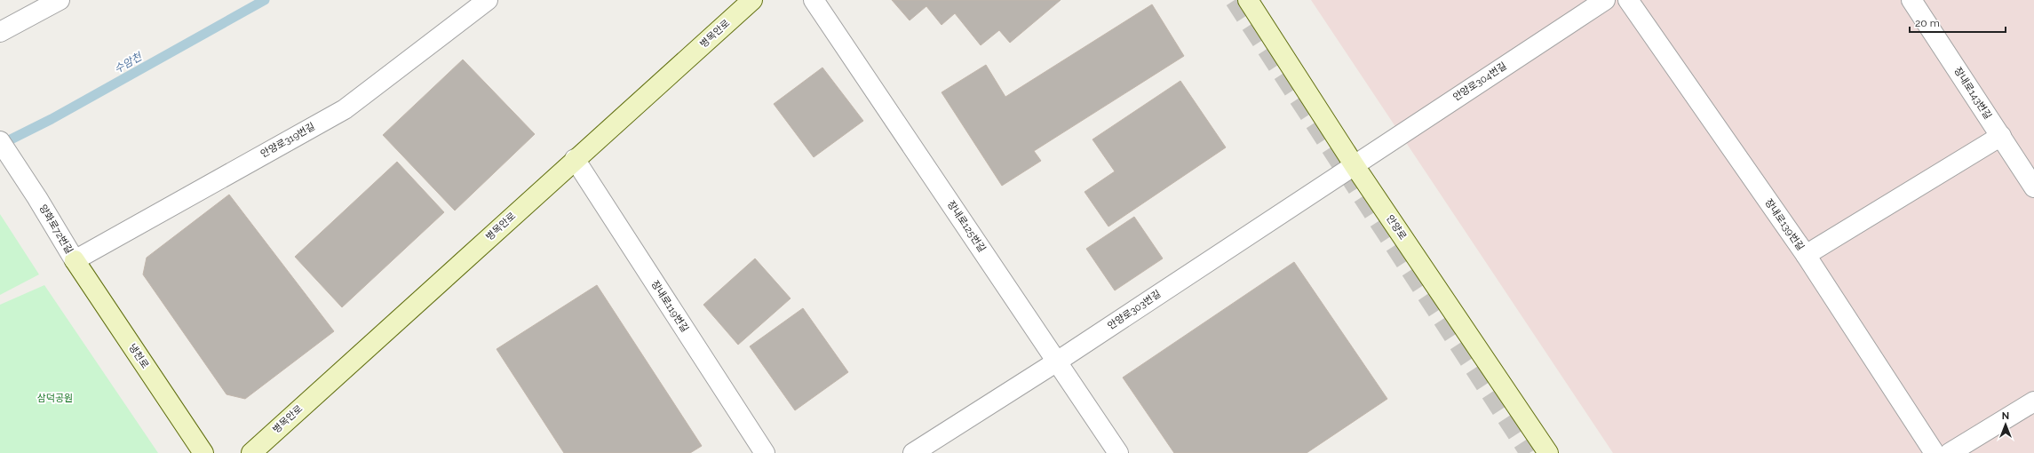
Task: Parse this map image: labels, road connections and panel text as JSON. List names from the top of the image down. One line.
{"streets":{"street":["병목안로","안양로304번길","장내로143번길","안양로319번길","장내로139번길","장내로125번길","안양로","양화로72번길","장내로119번길","안양로303번길","냉천로"]},"crossings":[["병목안로","장내로119번길"],["안양로304번길","안양로"],["안양로304번길","안양로303번길"],["안양로319번길","양화로72번길"],["안양로319번길","냉천로"],["장내로125번길","안양로303번길"],["안양로","안양로303번길"],["양화로72번길","냉천로"]],"water":["수암천"],"parks":["삼덕공원"],"scale_bar":"20 m","north":"top"}
